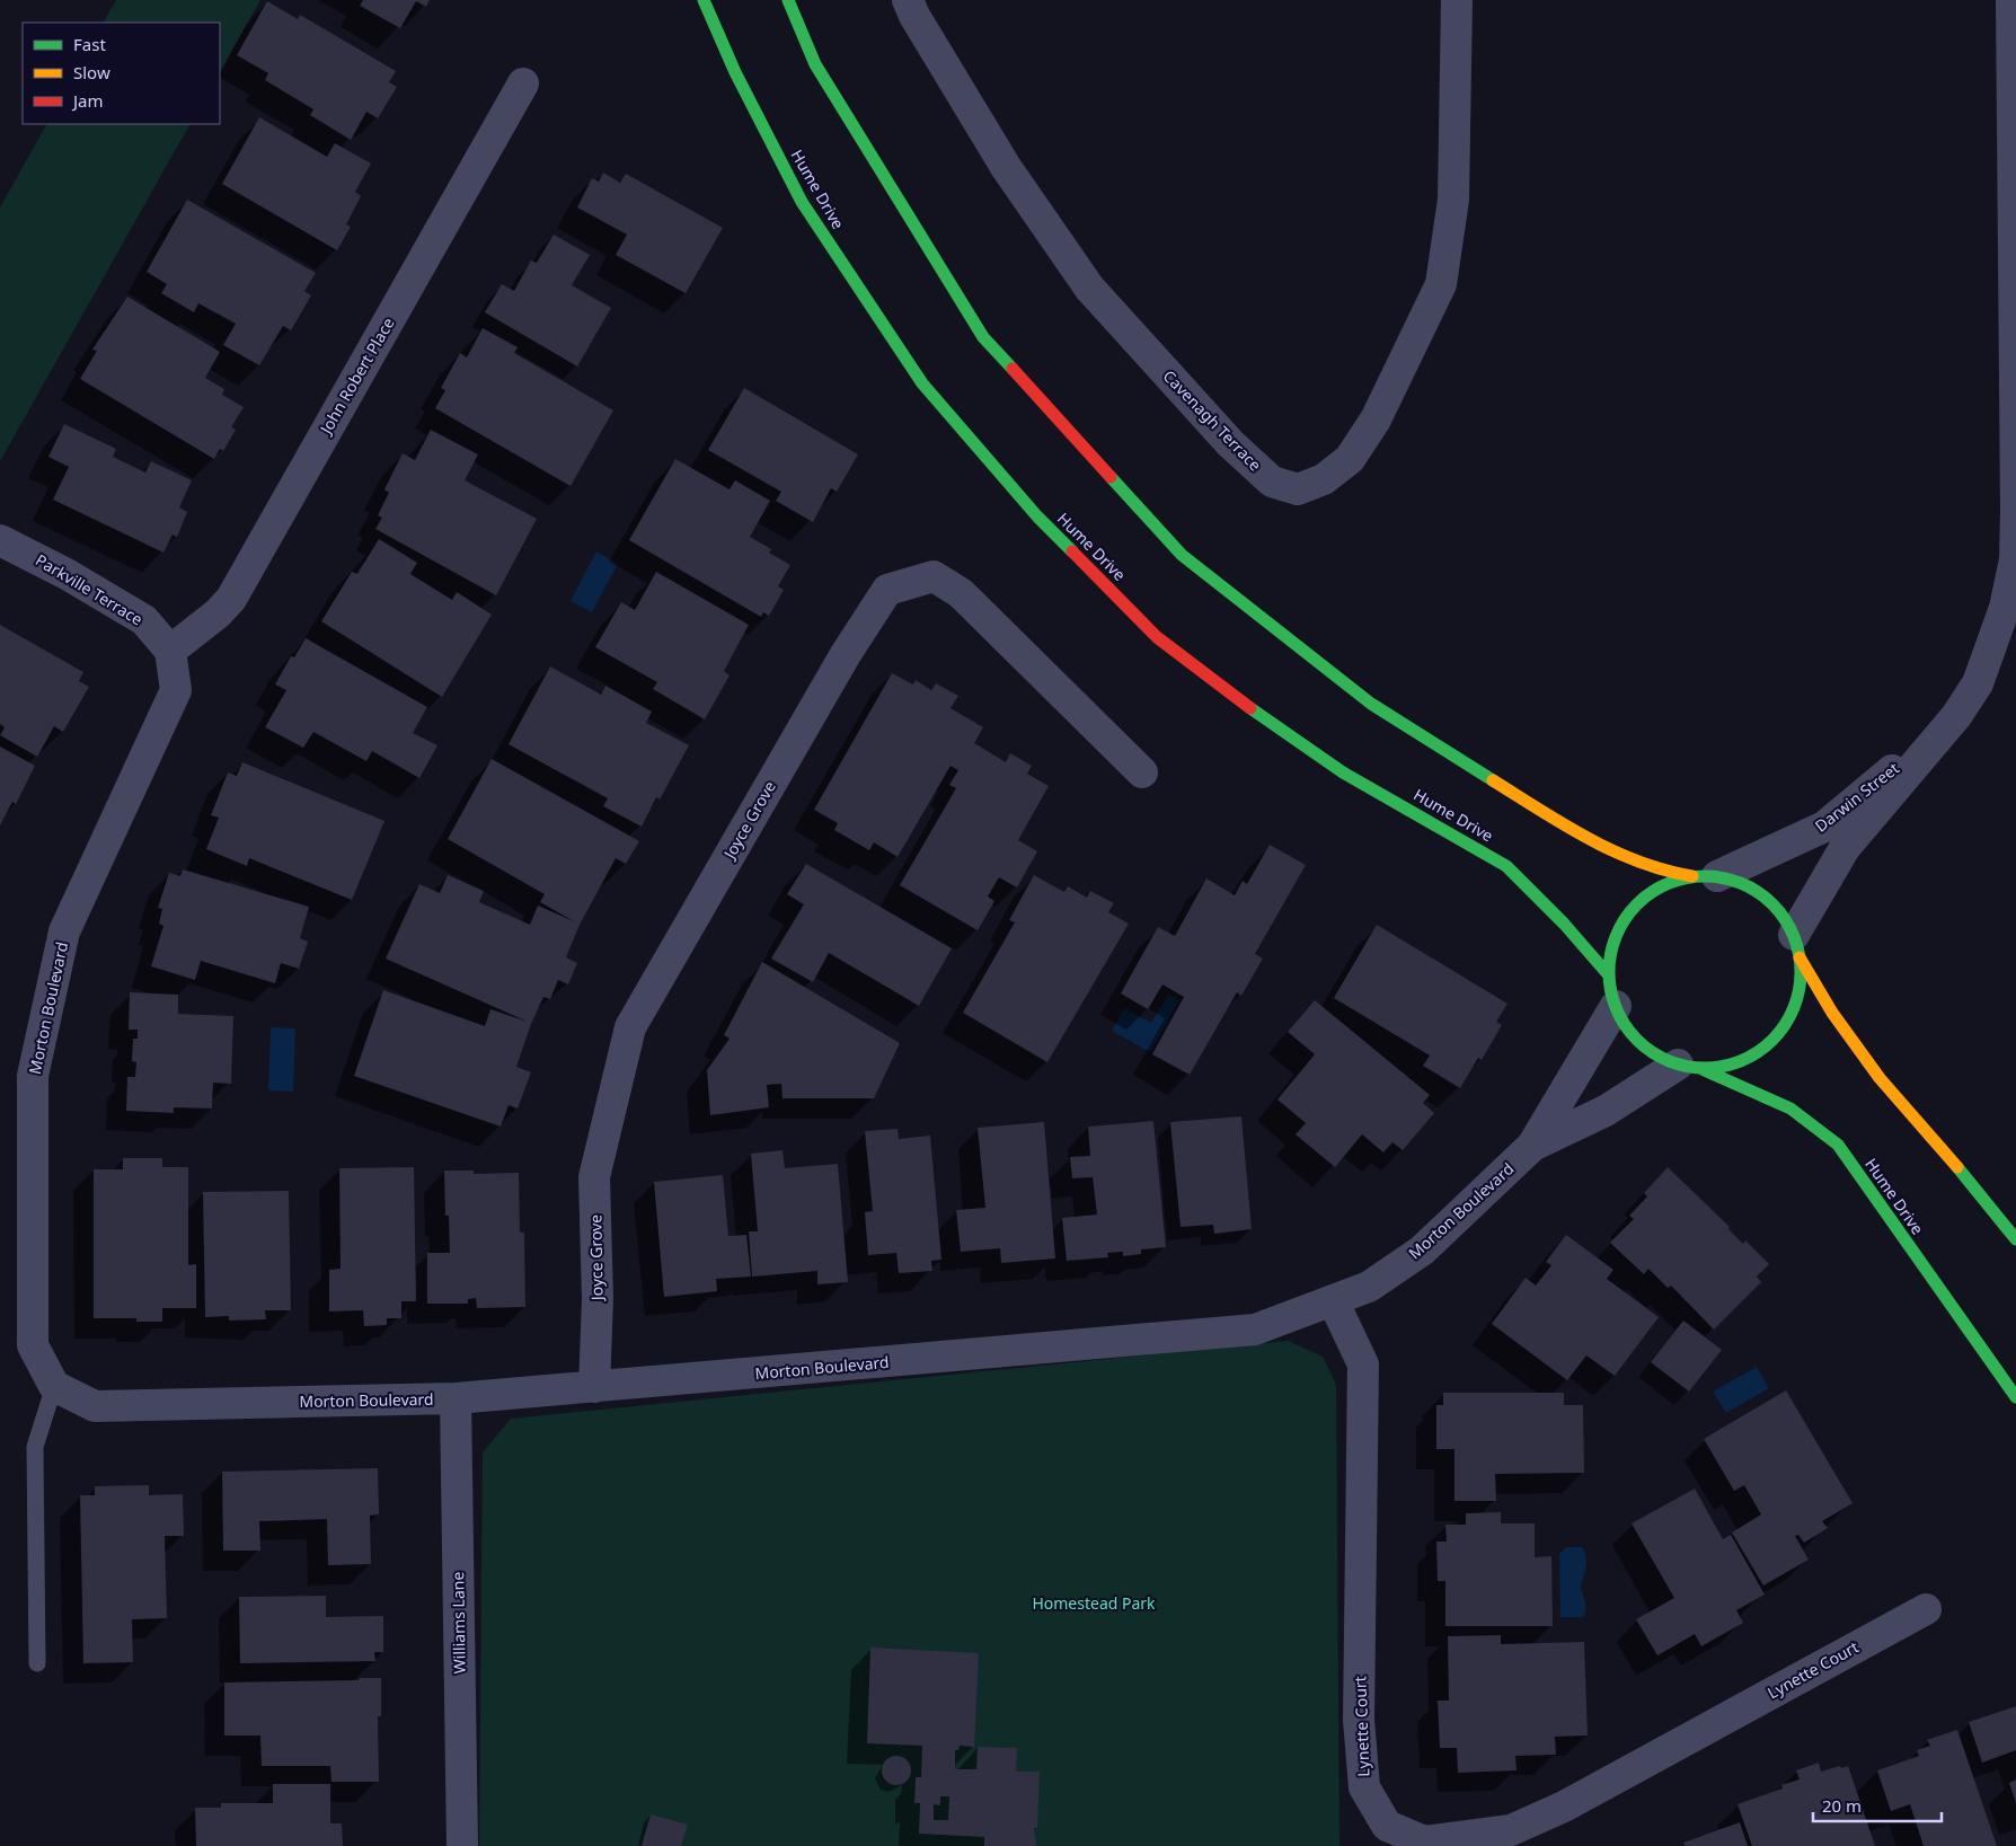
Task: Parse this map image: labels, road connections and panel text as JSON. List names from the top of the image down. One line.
{"streets":{"street":["Hume Drive","John Robert Place","Cavenagh Terrace","Parkville Terrace","Darwin Street","Joyce Grove","Morton Boulevard","Williams Lane","Lynette Court"]},"crossings":[["Hume Drive","Darwin Street"],["Hume Drive","Morton Boulevard"],["John Robert Place","Parkville Terrace"],["John Robert Place","Morton Boulevard"],["Parkville Terrace","Morton Boulevard"],["Darwin Street","Morton Boulevard"],["Joyce Grove","Morton Boulevard"],["Morton Boulevard","Williams Lane"],["Morton Boulevard","Lynette Court"]],"parks":["Homestead Park"],"legend":["Fast","Slow","Jam"],"scale_bar":"20 m"}
